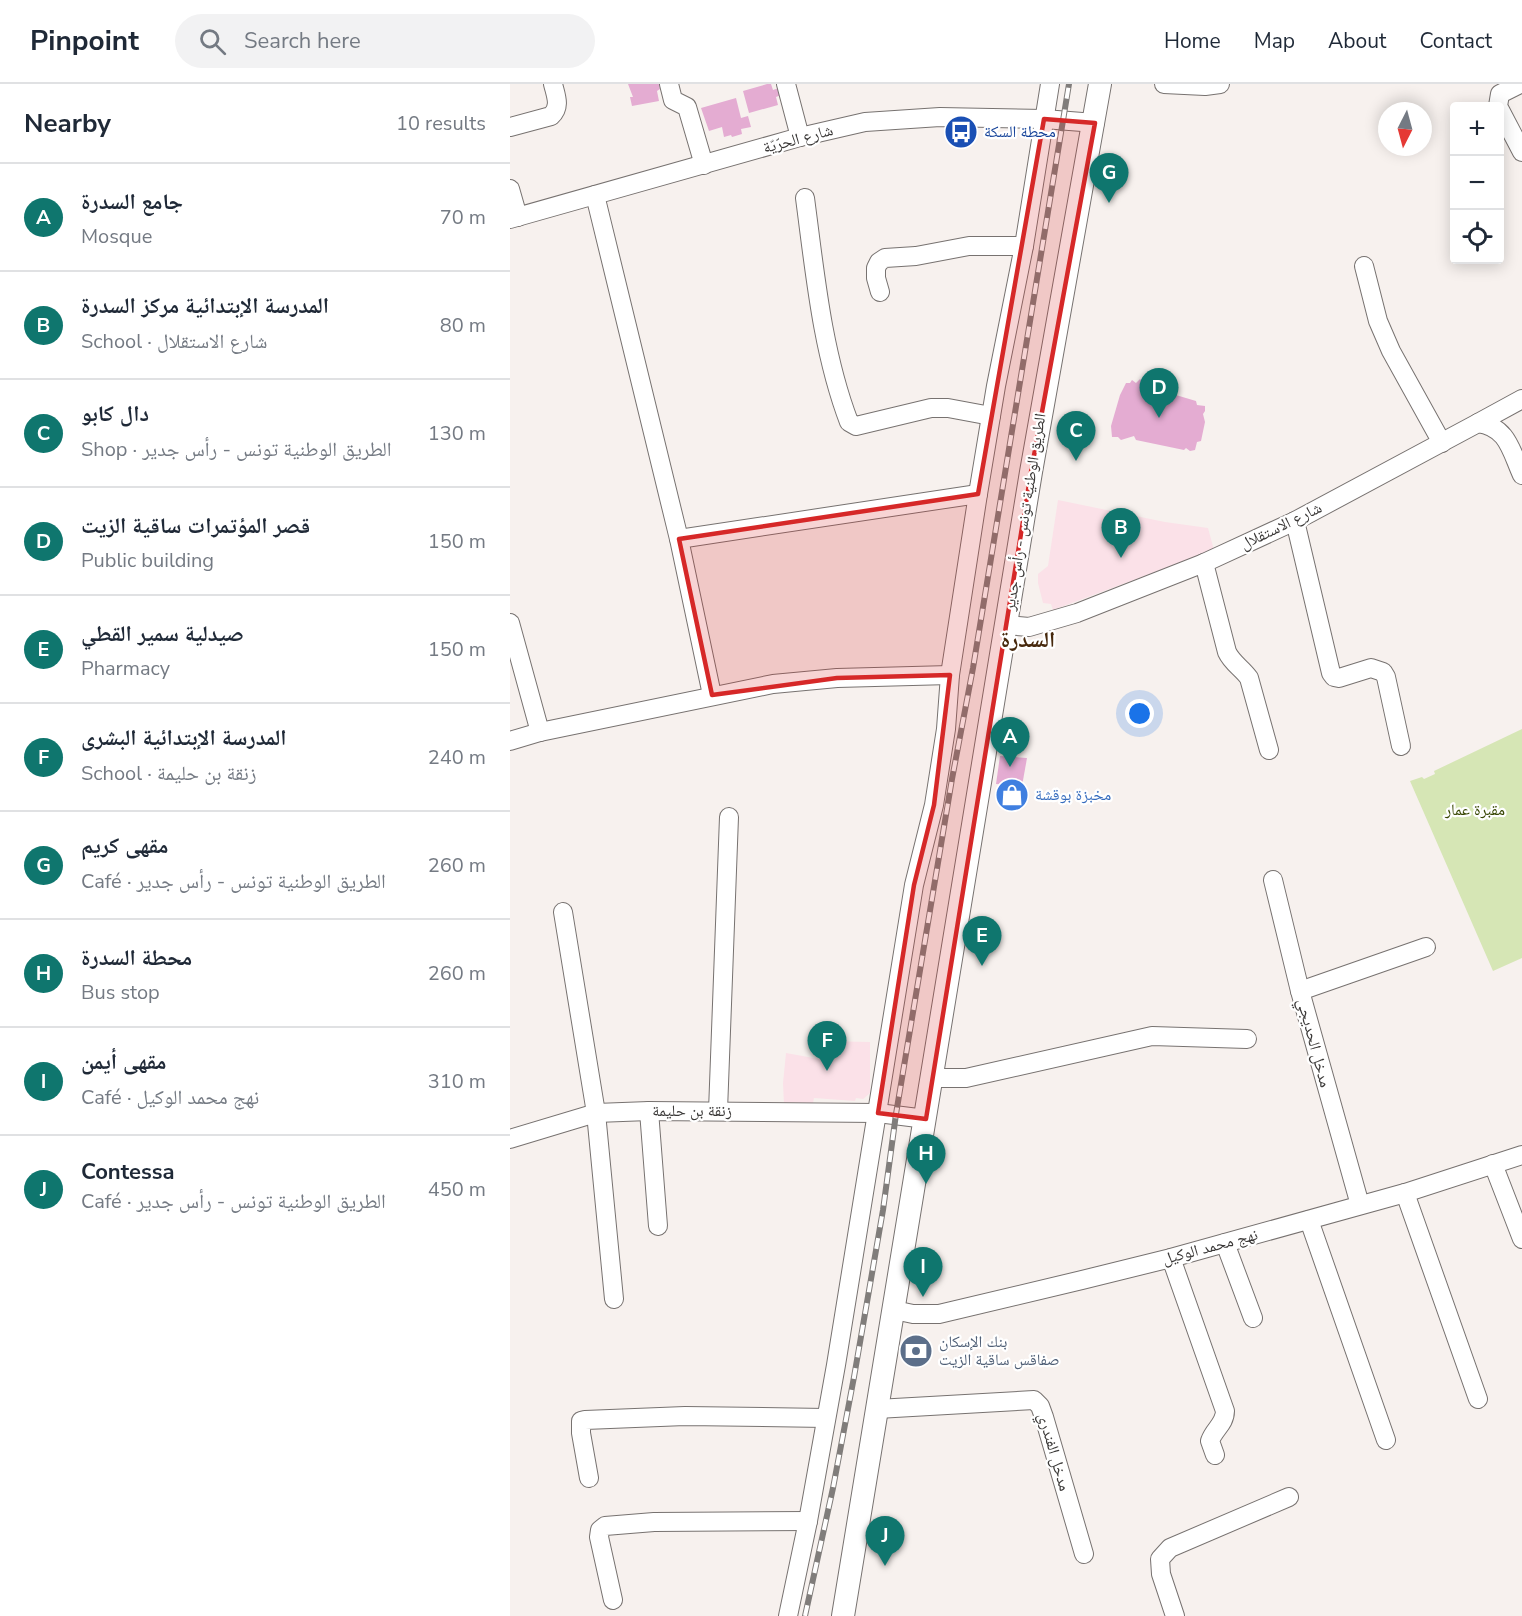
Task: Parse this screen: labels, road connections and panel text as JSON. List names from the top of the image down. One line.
{"streets":{"main road":["الطريق الوطنية تونس - رأس جدير"],"street":["شارع الحرّيّة","شارع الاستقلال","مدخل الحديجي","زنقة بن حليمة","نهج محمد الوكيل","مدخل الفندري"]},"crossings":[["شارع الحرّيّة","الطريق الوطنية تونس - رأس جدير"],["الطريق الوطنية تونس - رأس جدير","شارع الاستقلال"],["الطريق الوطنية تونس - رأس جدير","زنقة بن حليمة"],["الطريق الوطنية تونس - رأس جدير","نهج محمد الوكيل"],["الطريق الوطنية تونس - رأس جدير","مدخل الفندري"],["مدخل الحديجي","نهج محمد الوكيل"]],"districts":["السدرة"],"parks":["مقبرة عمار"],"places":{"bus stop":["محطة السكة"],"shop":["مخبزة بوقشة"],"bank":["بنك الإسكان صفاقس ساقية الزيت"]},"north":"bottom","page":{"header":"Pinpoint","search":"Search here","nav":["Home","Map","About","Contact"],"heading":["Nearby","10 results"],"map_buttons":["+","−"],"pins":["G","D","C","B","A","E","F","H","I","J"],"list":[{"mark":"A","name":"جامع السدرة","note":"Mosque","value":"70 m"},{"mark":"B","name":"المدرسة الإبتدائية مركز السدرة","note":"School · شارع الاستقلال","value":"80 m"},{"mark":"C","name":"دال كابو","note":"Shop · الطريق الوطنية تونس - رأس جدير","value":"130 m"},{"mark":"D","name":"قصر المؤتمرات ساقية الزيت","note":"Public building","value":"150 m"},{"mark":"E","name":"صيدلية سمير القطي","note":"Pharmacy","value":"150 m"},{"mark":"F","name":"المدرسة الإبتدائية البشرى","note":"School · زنقة بن حليمة","value":"240 m"},{"mark":"G","name":"مقهى كريم","note":"Café · الطريق الوطنية تونس - رأس جدير","value":"260 m"},{"mark":"H","name":"محطة السدرة","note":"Bus stop","value":"260 m"},{"mark":"I","name":"مقهى أيمن","note":"Café · نهج محمد الوكيل","value":"310 m"},{"mark":"J","name":"Contessa","note":"Café · الطريق الوطنية تونس - رأس جدير","value":"450 m"}]}}
